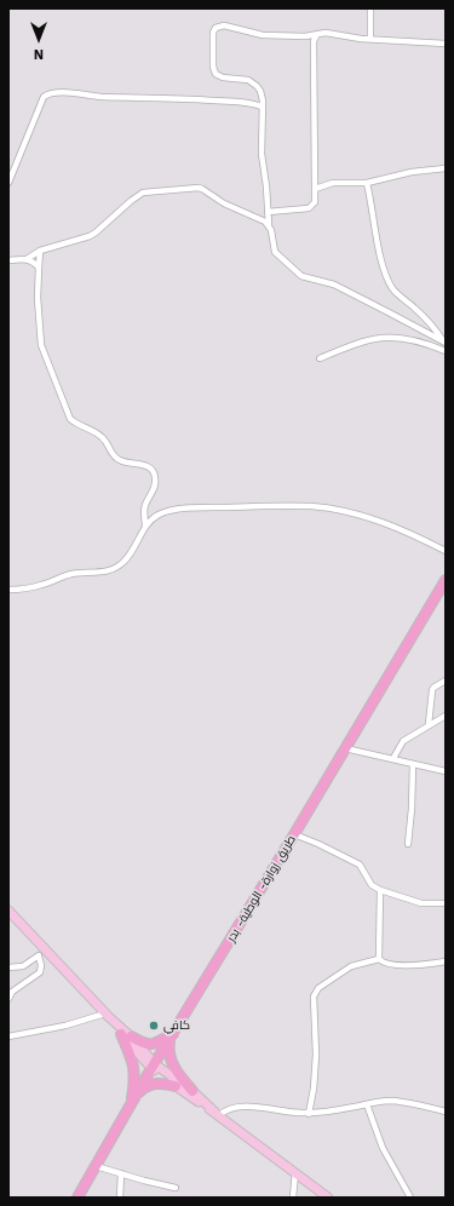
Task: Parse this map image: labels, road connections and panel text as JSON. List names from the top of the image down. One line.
{"streets":{"highway":["طريق زوارة- الوطية- بدر"]},"places":["كافي"],"north":"bottom"}
